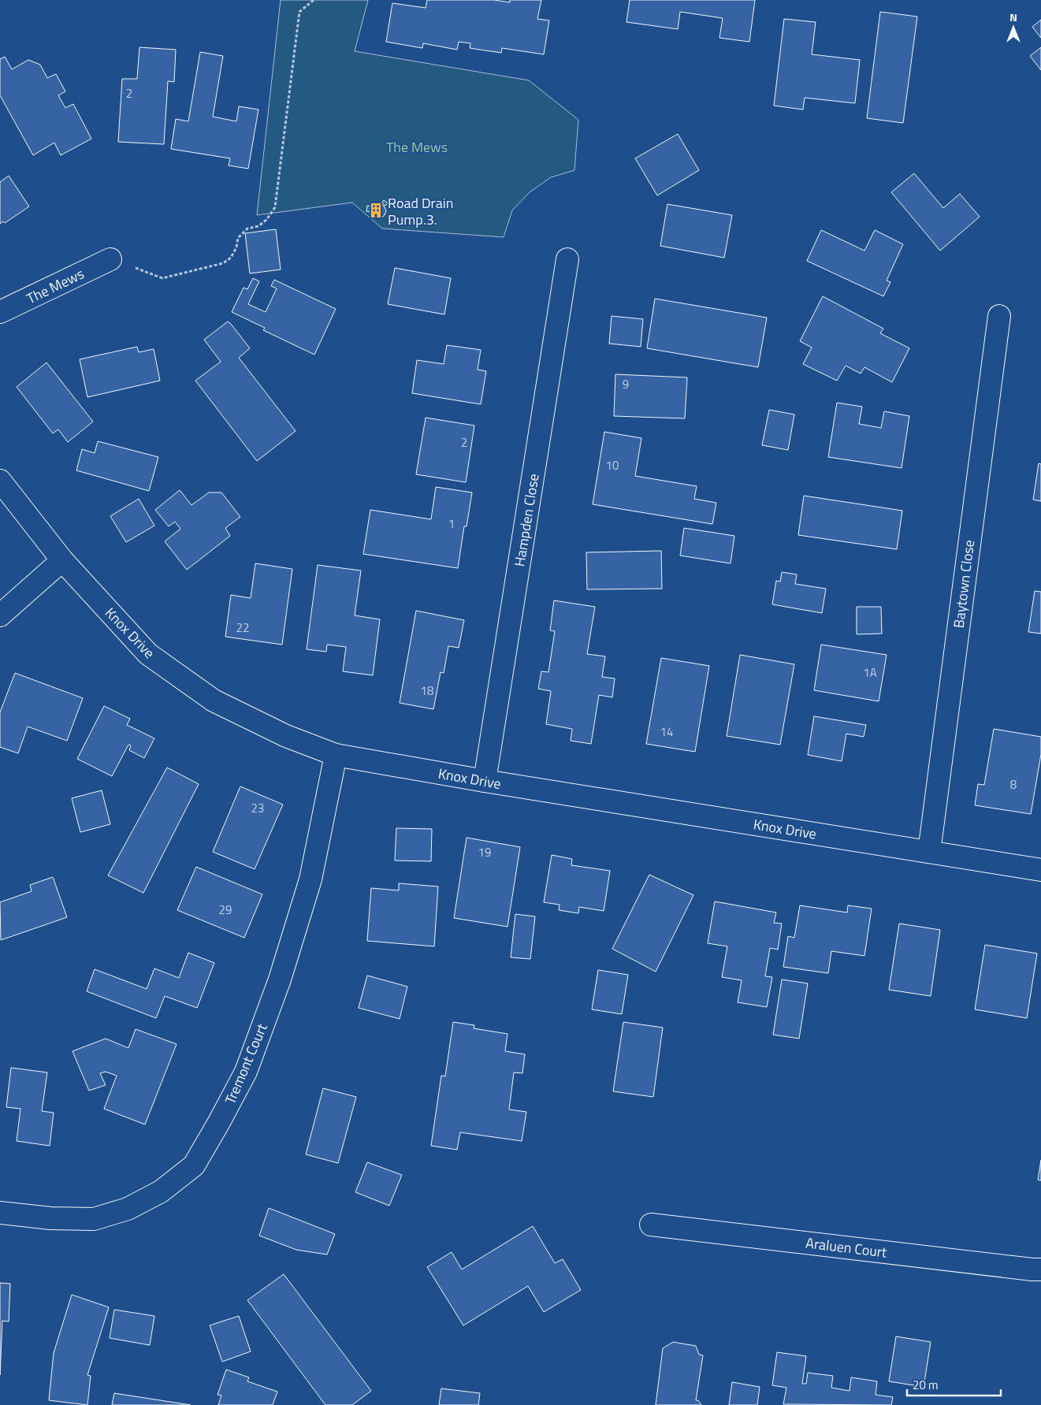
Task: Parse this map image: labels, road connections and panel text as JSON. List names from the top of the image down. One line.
{"streets":{"street":["The Mews","Hampden Close","Baytown Close","Knox Drive","Tremont Court","Araluen Court"]},"crossings":[["Hampden Close","Knox Drive"],["Baytown Close","Knox Drive"],["Knox Drive","Tremont Court"]],"parks":["The Mews"],"places":{"building":["Road Drain Pump.3."]},"house_numbers":["2","9","2","10","1","22","1A","18","14","8","23","19","29"],"scale_bar":"20 m","north":"top"}
